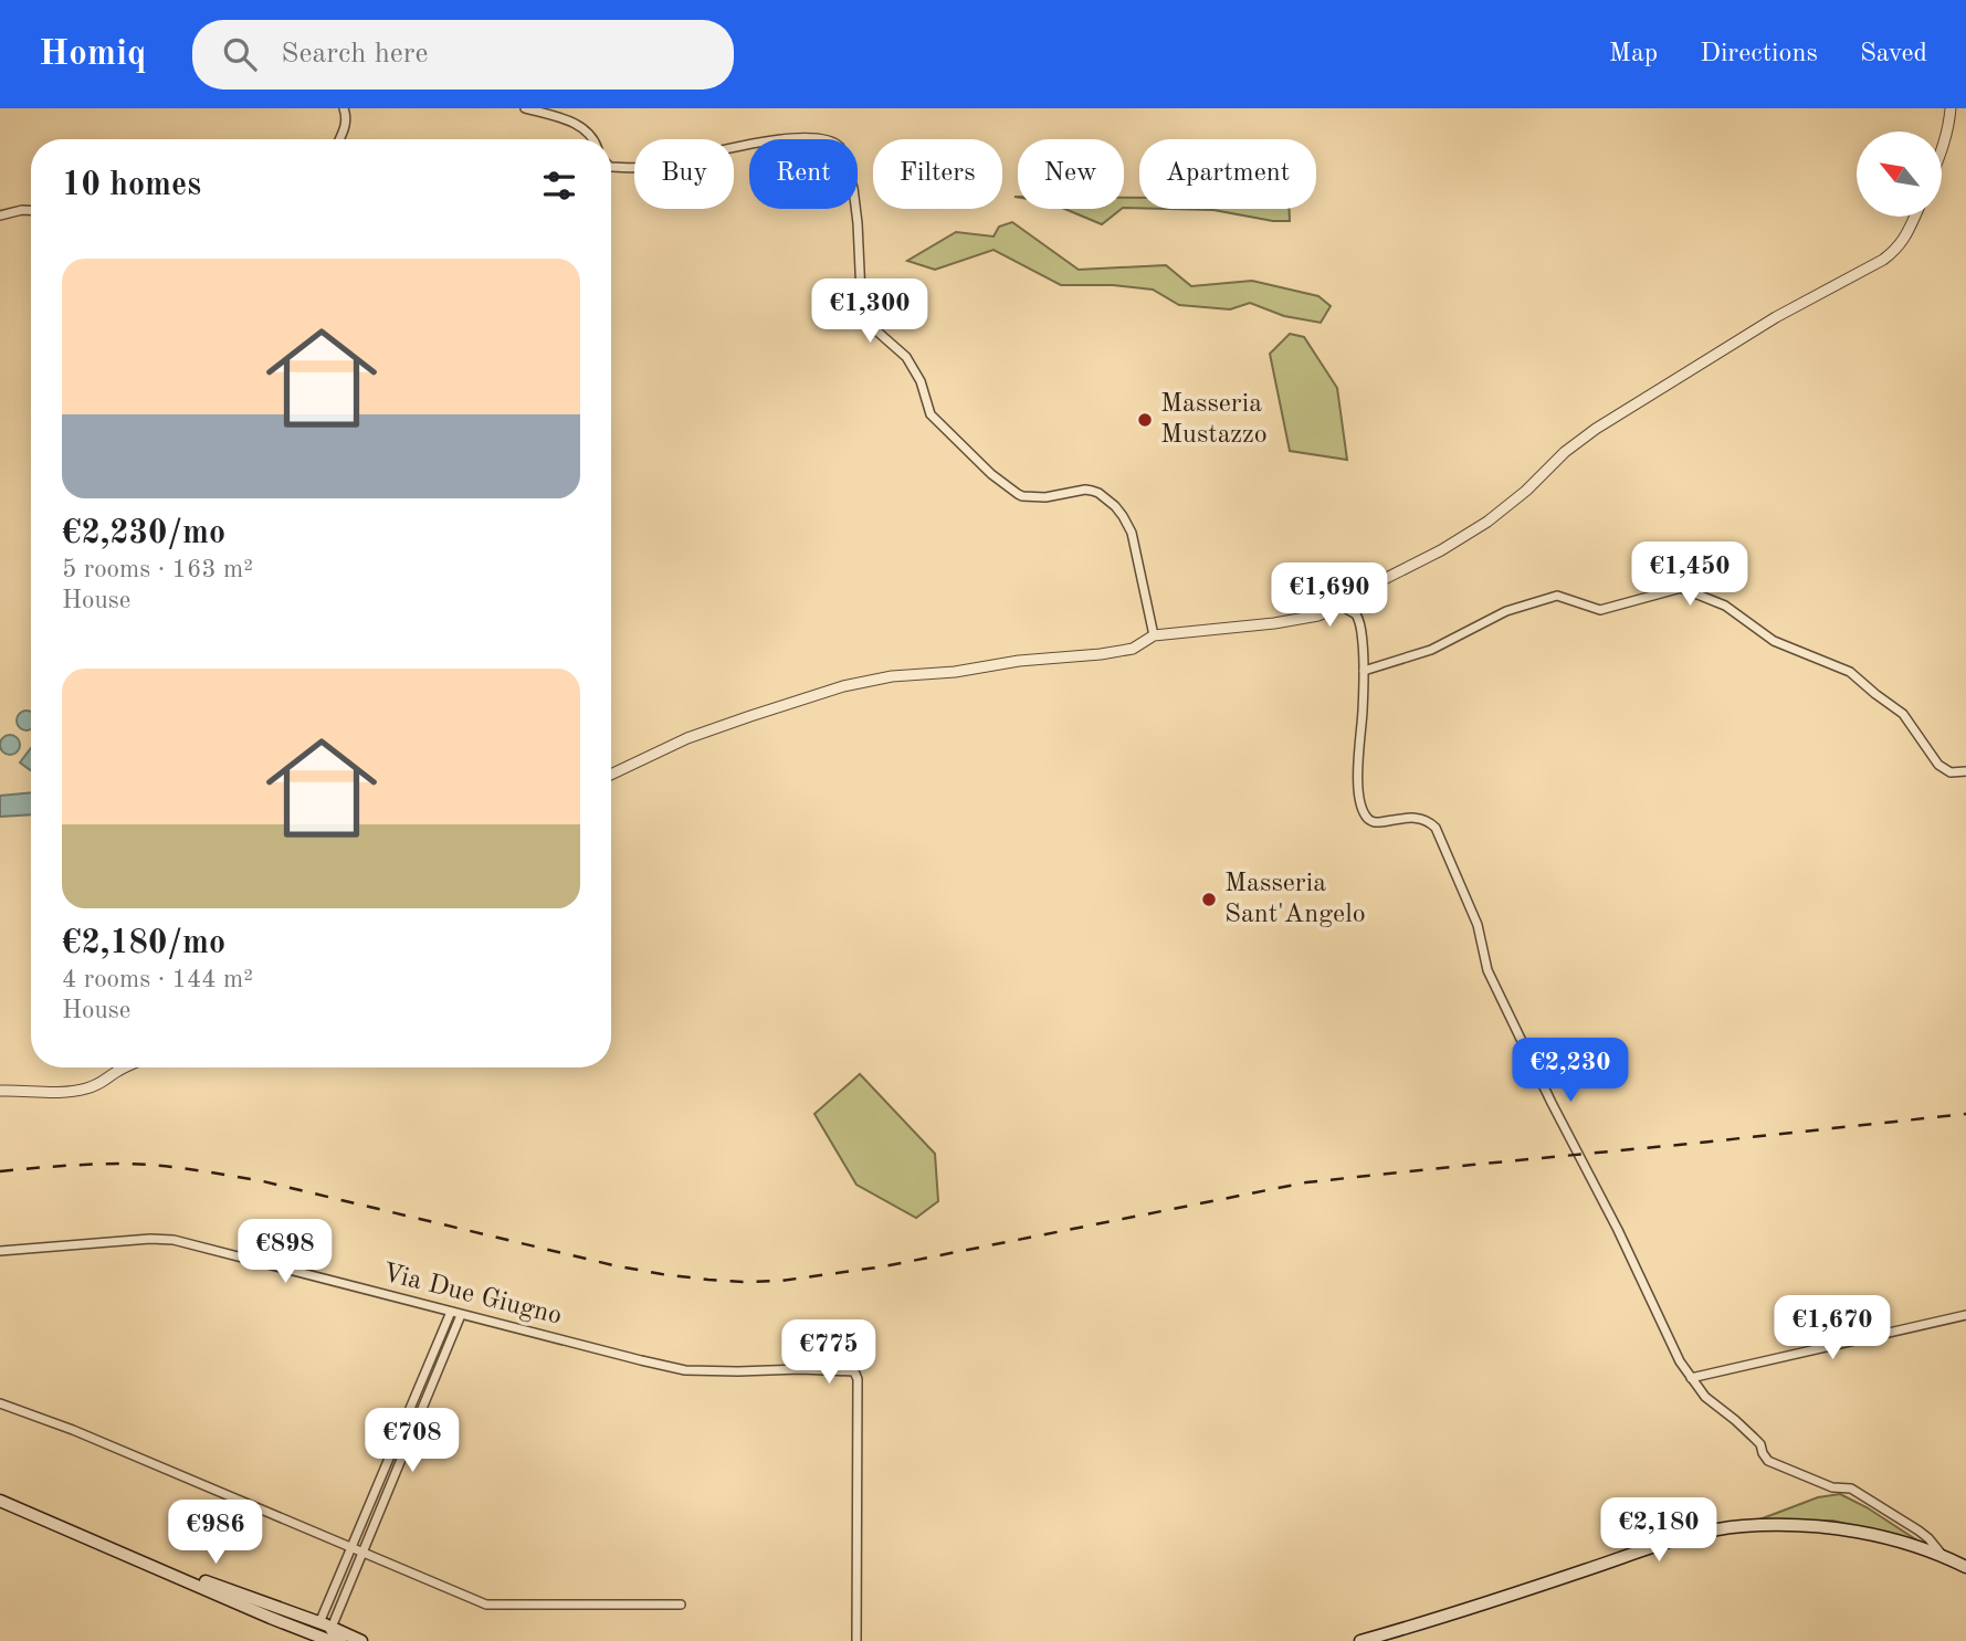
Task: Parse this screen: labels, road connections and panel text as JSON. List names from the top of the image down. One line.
{"streets":{"street":["Via Due Giugno"]},"places":["Masseria Mustazzo","Masseria Sant'Angelo"],"north":"top left","page":{"header":"Homiq","search":"Search here","nav":["Map","Directions","Saved"],"chip":["Buy","Rent","Filters","New","Apartment"],"heading":"10 homes","list":[{"name":"€2,230/mo","note":"5 rooms · 163 m² · House"},{"name":"€2,180/mo","note":"4 rooms · 144 m² · House"}],"price":["€1,300","€1,450","€1,690","€2,230","€898","€1,670","€775","€708","€2,180","€986"]}}
